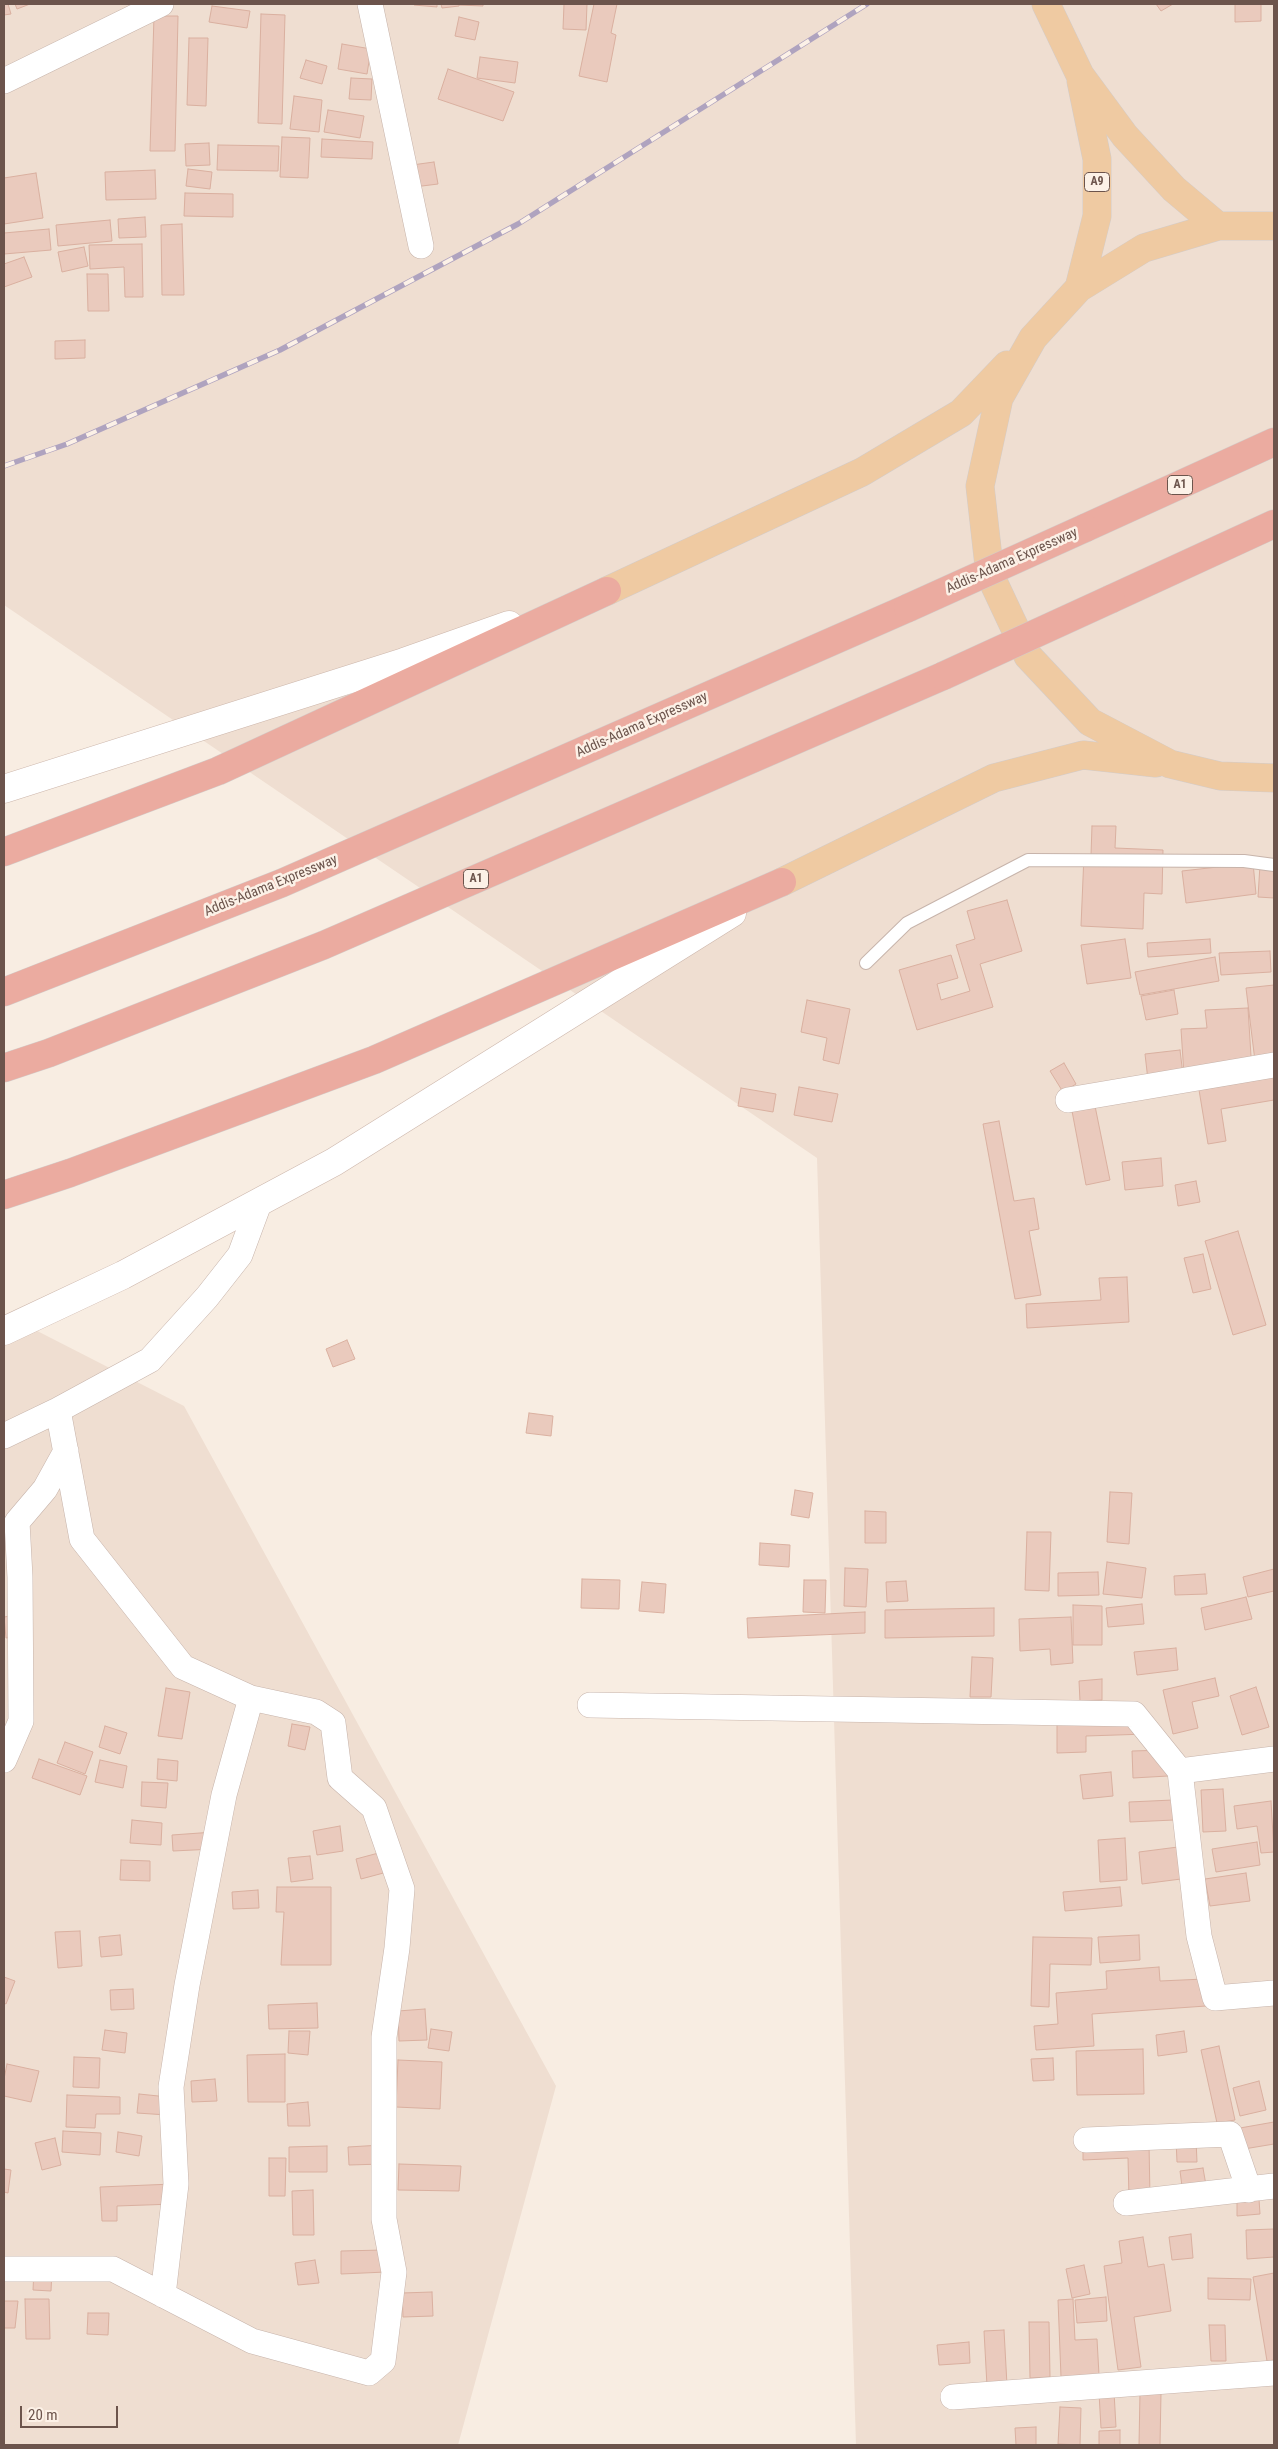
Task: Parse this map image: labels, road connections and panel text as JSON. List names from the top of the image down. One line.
{"streets":{"highway":["A1","Addis-Adama Expressway"],"main road":["A9"]},"scale_bar":"20 m"}
